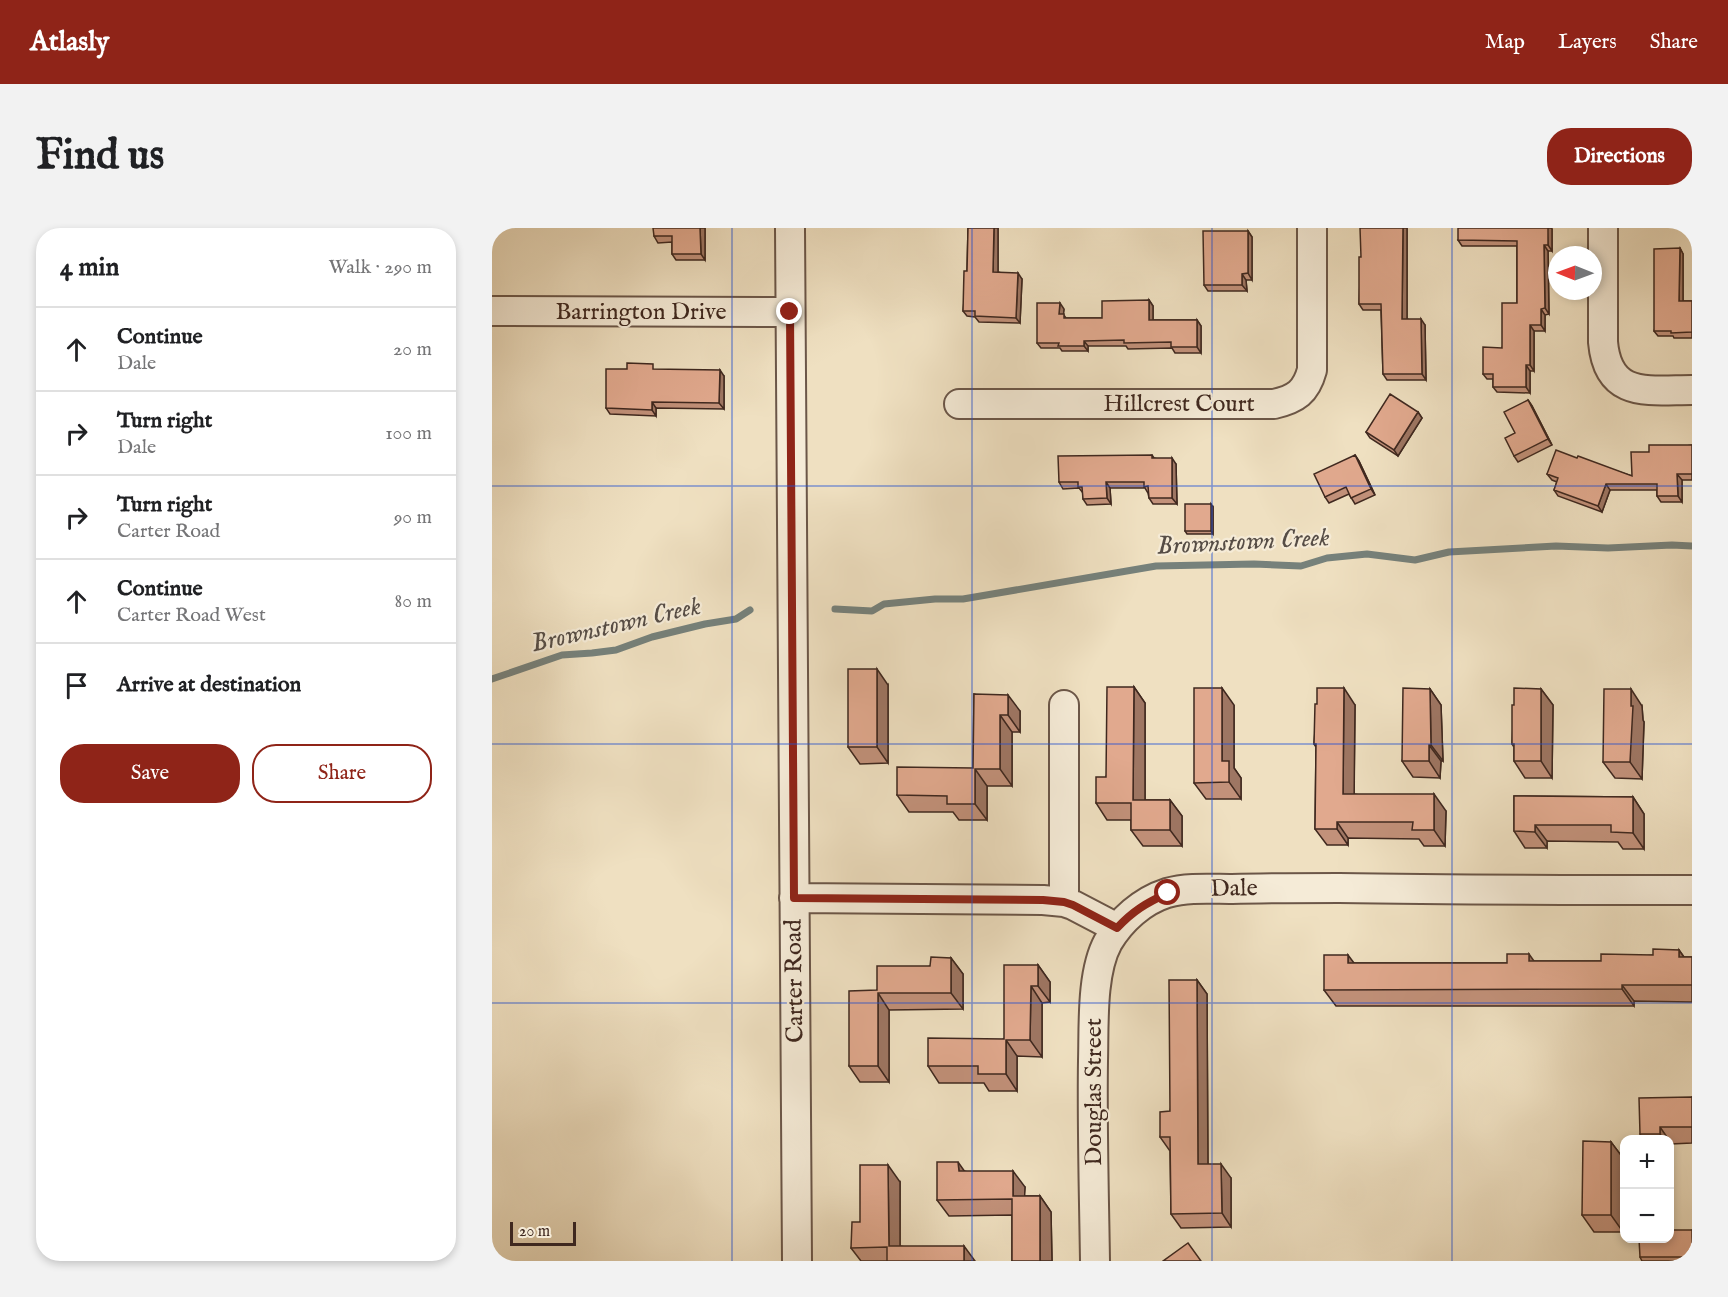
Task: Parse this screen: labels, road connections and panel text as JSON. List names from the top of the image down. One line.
{"streets":{"street":["Barrington Drive","Hillcrest Court","Dale","Carter Road","Douglas Street"]},"crossings":[["Barrington Drive","Carter Road"],["Dale","Douglas Street"]],"water":["Brownstown Creek"],"scale_bar":"20 m","north":"left","page":{"header":"Atlasly","nav":["Map","Layers","Share"],"buttons":["Directions",["Save","Share"]],"title":"Find us","heading":["4 min","Walk · 290 m"],"list":[["Continue","Dale","20 m"],["Turn right","Dale","100 m"],["Turn right","Carter Road","90 m"],["Continue","Carter Road West","80 m"],"Arrive at destination"],"map_buttons":["+","−"],"scale":"20 m"}}
